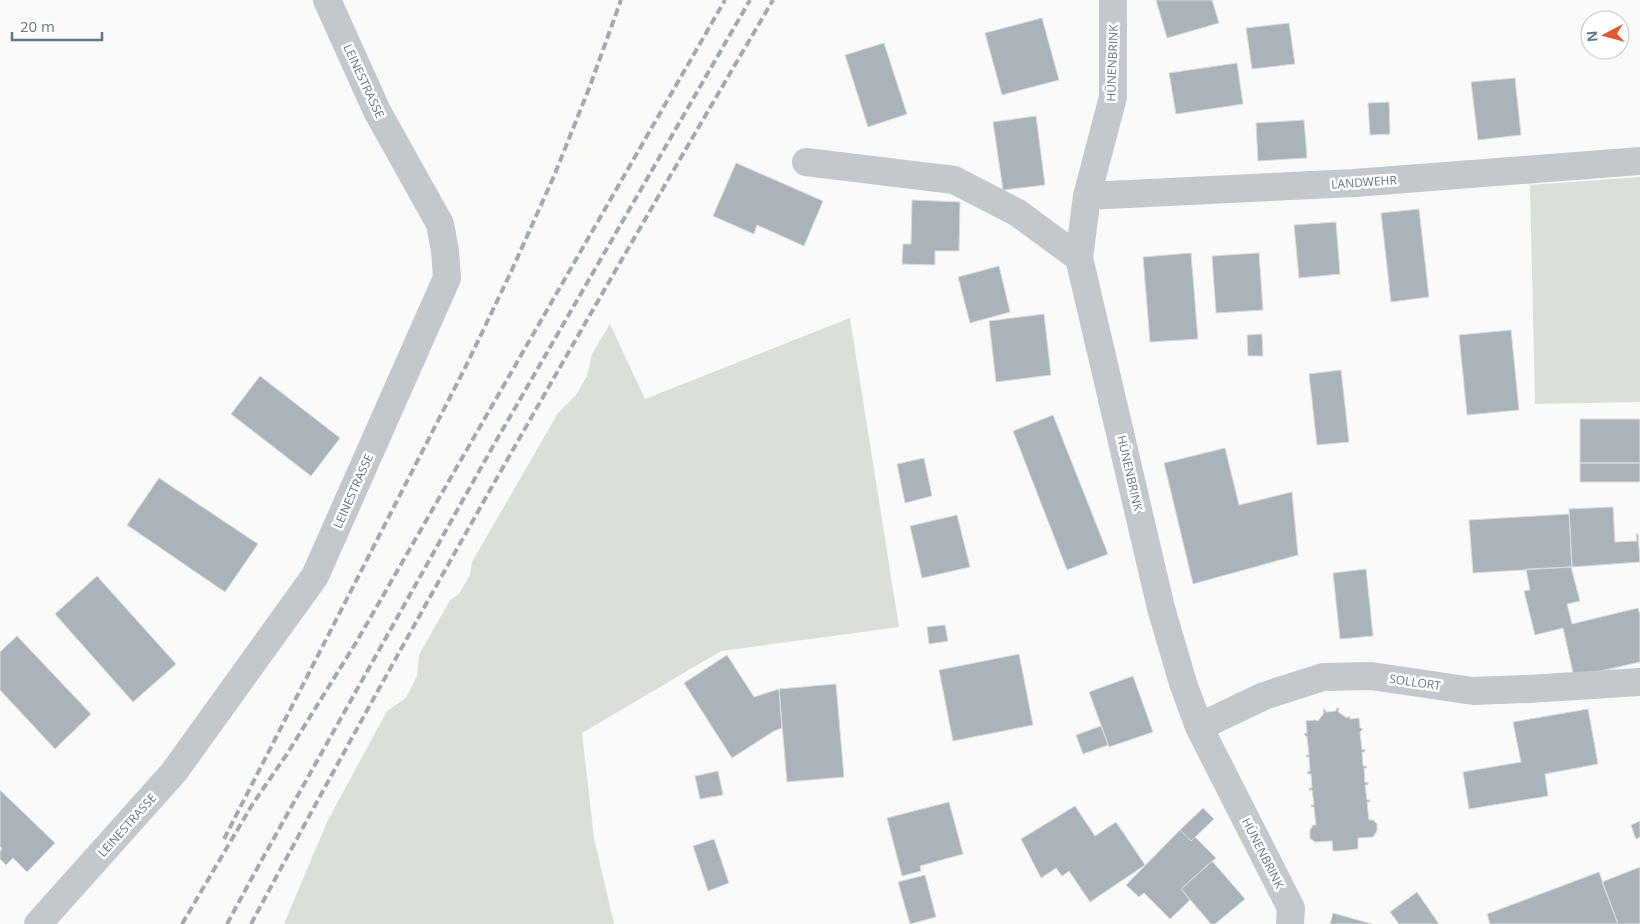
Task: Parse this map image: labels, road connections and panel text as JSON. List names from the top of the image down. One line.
{"streets":{"street":["HÜNENBRINK","LEINESTRASSE","LANDWEHR","SOLLORT"]},"crossings":[["HÜNENBRINK","LANDWEHR"],["HÜNENBRINK","SOLLORT"]],"scale_bar":"20 m","north":"left"}
